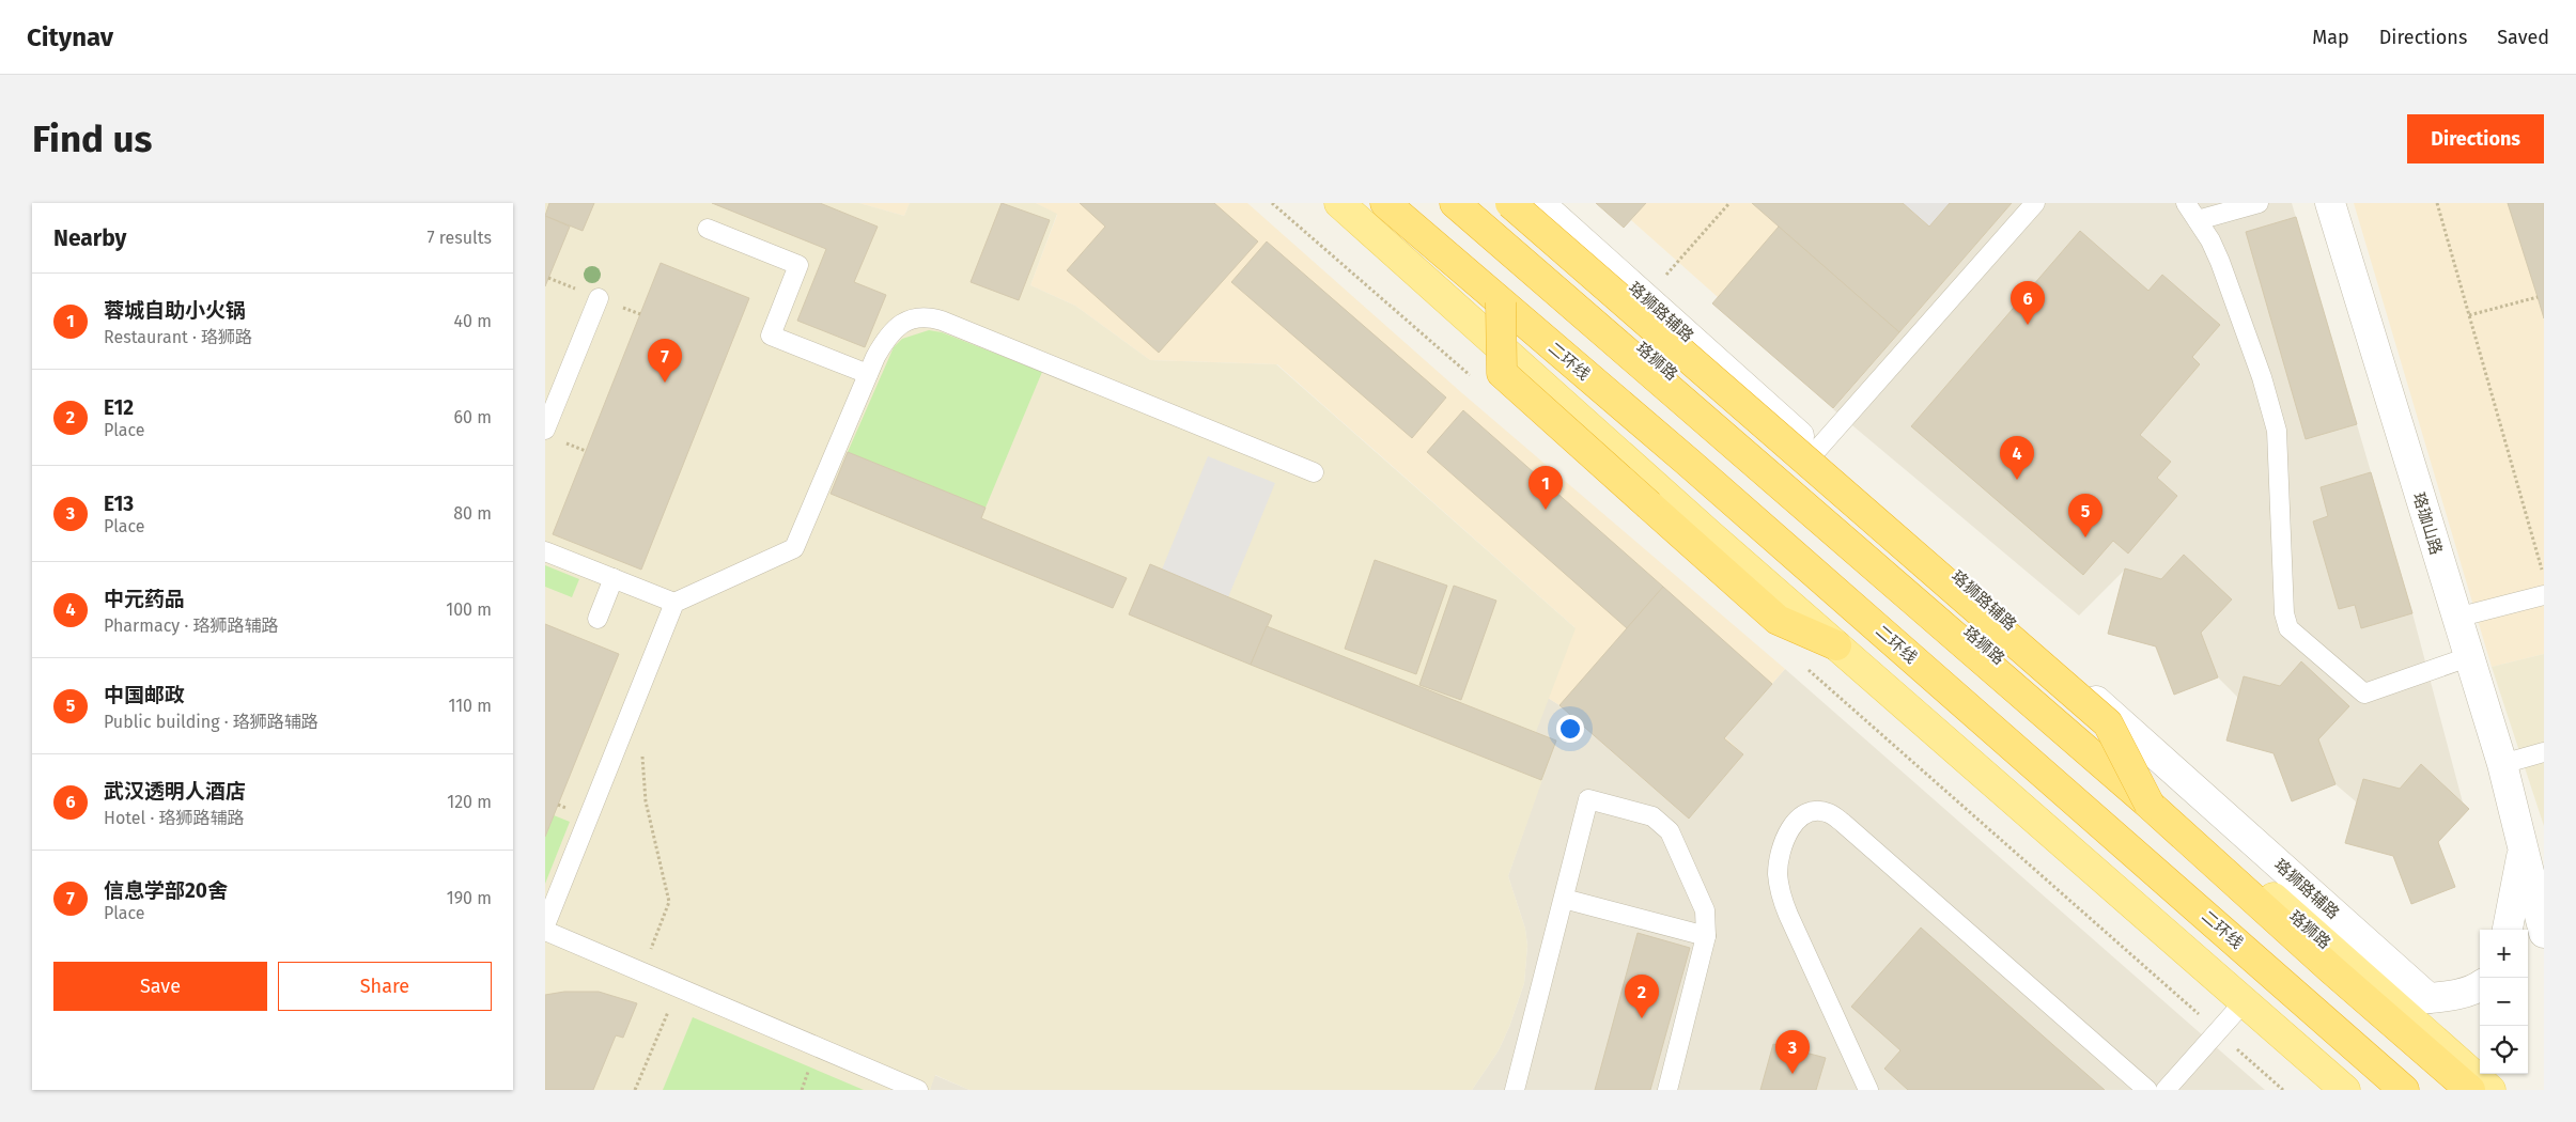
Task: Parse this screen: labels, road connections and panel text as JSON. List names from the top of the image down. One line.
{"streets":{"highway":["二环线"],"main road":["珞狮路"],"street":["珞狮路辅路","珞珈山路"]},"page":{"header":"Citynav","nav":["Map","Directions","Saved"],"buttons":["Directions",["Save","Share"]],"title":"Find us","heading":["Nearby","7 results"],"list":[{"mark":"1","name":"蓉城自助小火锅","note":"Restaurant · 珞狮路","value":"40 m"},{"mark":"2","name":"E12","note":"Place","value":"60 m"},{"mark":"3","name":"E13","note":"Place","value":"80 m"},{"mark":"4","name":"中元药品","note":"Pharmacy · 珞狮路辅路","value":"100 m"},{"mark":"5","name":"中国邮政","note":"Public building · 珞狮路辅路","value":"110 m"},{"mark":"6","name":"武汉透明人酒店","note":"Hotel · 珞狮路辅路","value":"120 m"},{"mark":"7","name":"信息学部20舍","note":"Place","value":"190 m"}],"pins":["6","7","4","1","5","2","3"],"map_buttons":["+","−"]}}
